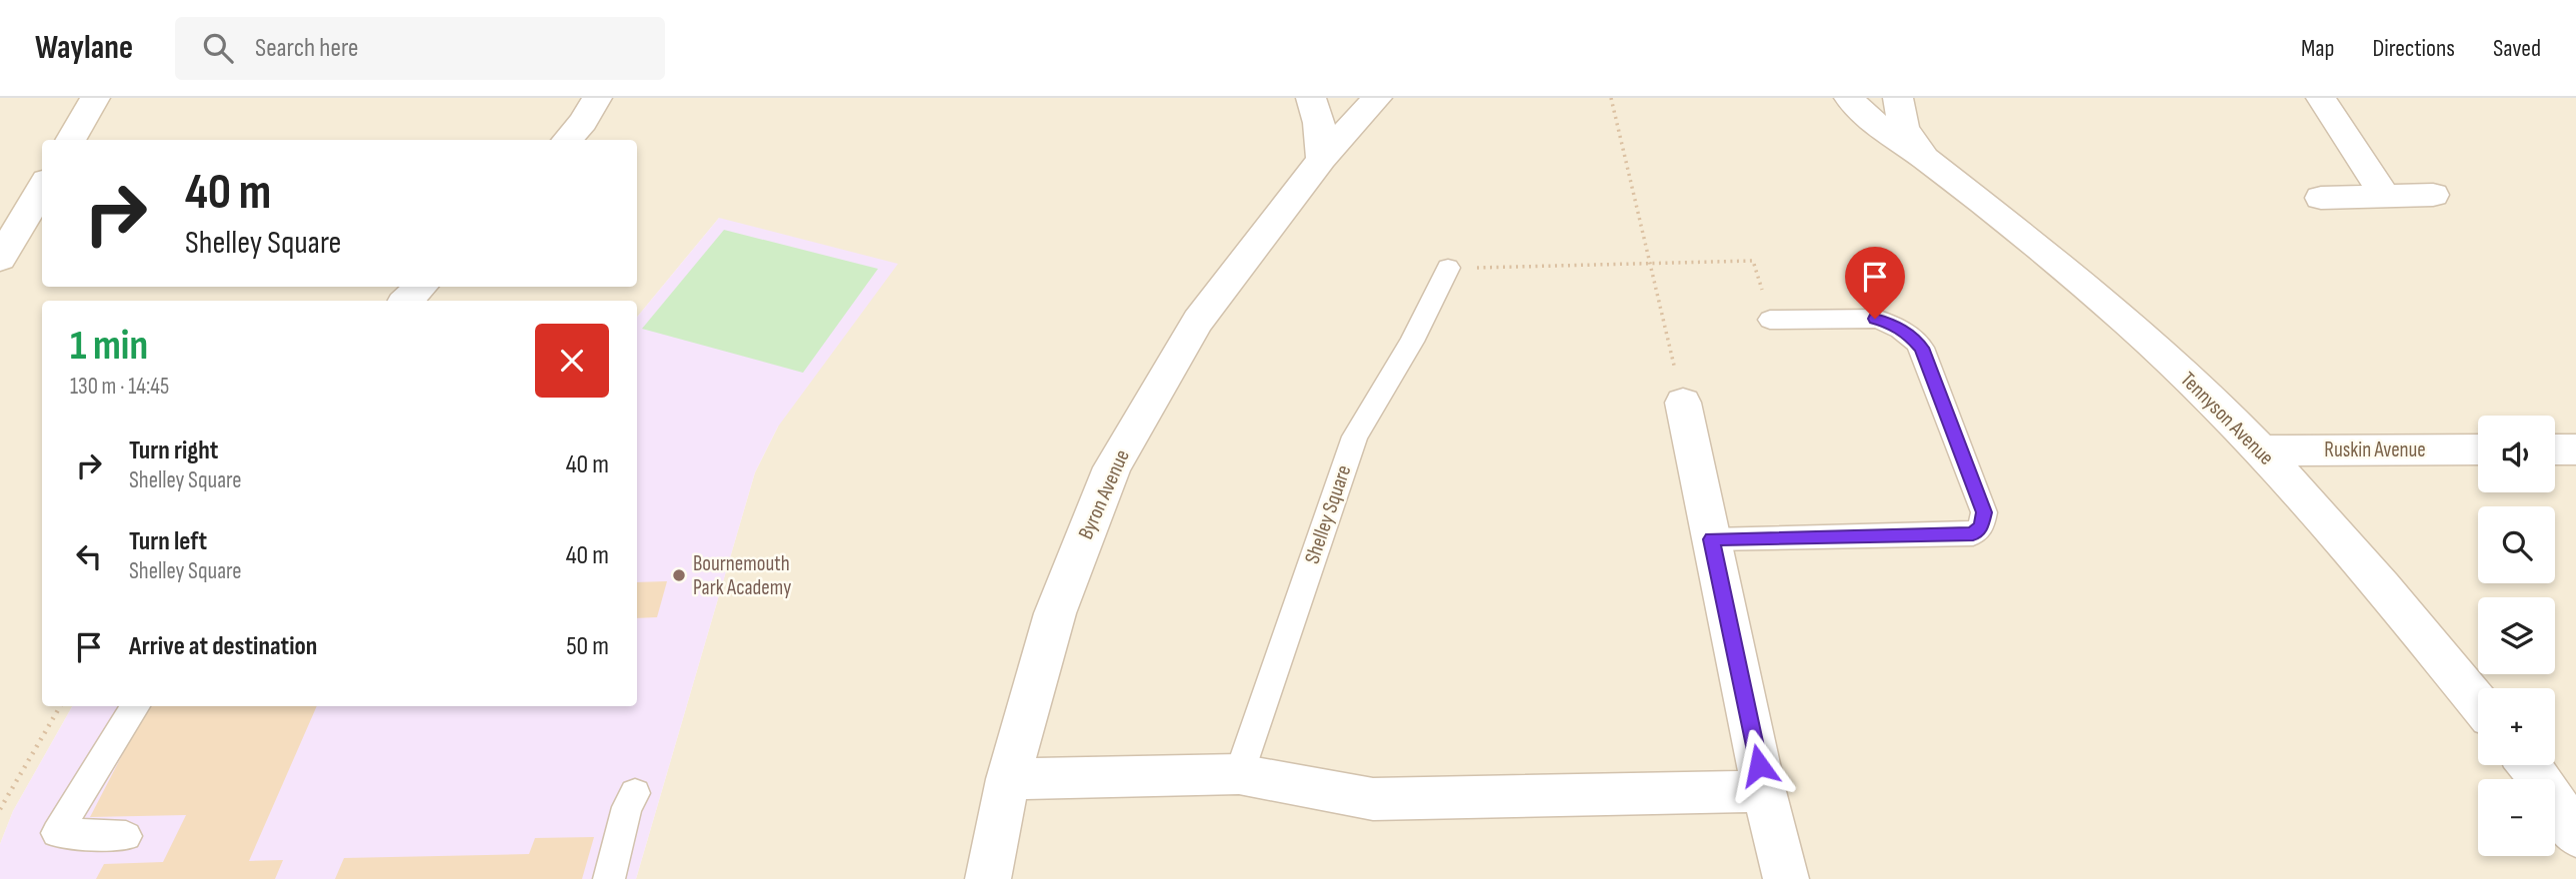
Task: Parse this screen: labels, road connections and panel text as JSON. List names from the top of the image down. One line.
{"streets":{"street":["Tennyson Avenue","Ruskin Avenue","Byron Avenue"],"lane":["Shelley Square"]},"crossings":[["Tennyson Avenue","Ruskin Avenue"]],"places":["Bournemouth Park Academy"],"page":{"header":"Waylane","search":"Search here","nav":["Map","Directions","Saved"],"turn":["40 m","Shelley Square"],"heading":["1 min","130 m · 14:45"],"map_buttons":["+","−"],"list":[{"name":"Turn right","note":"Shelley Square","value":"40 m"},{"name":"Turn left","note":"Shelley Square","value":"40 m"},{"name":"Arrive at destination","value":"50 m"}]}}
